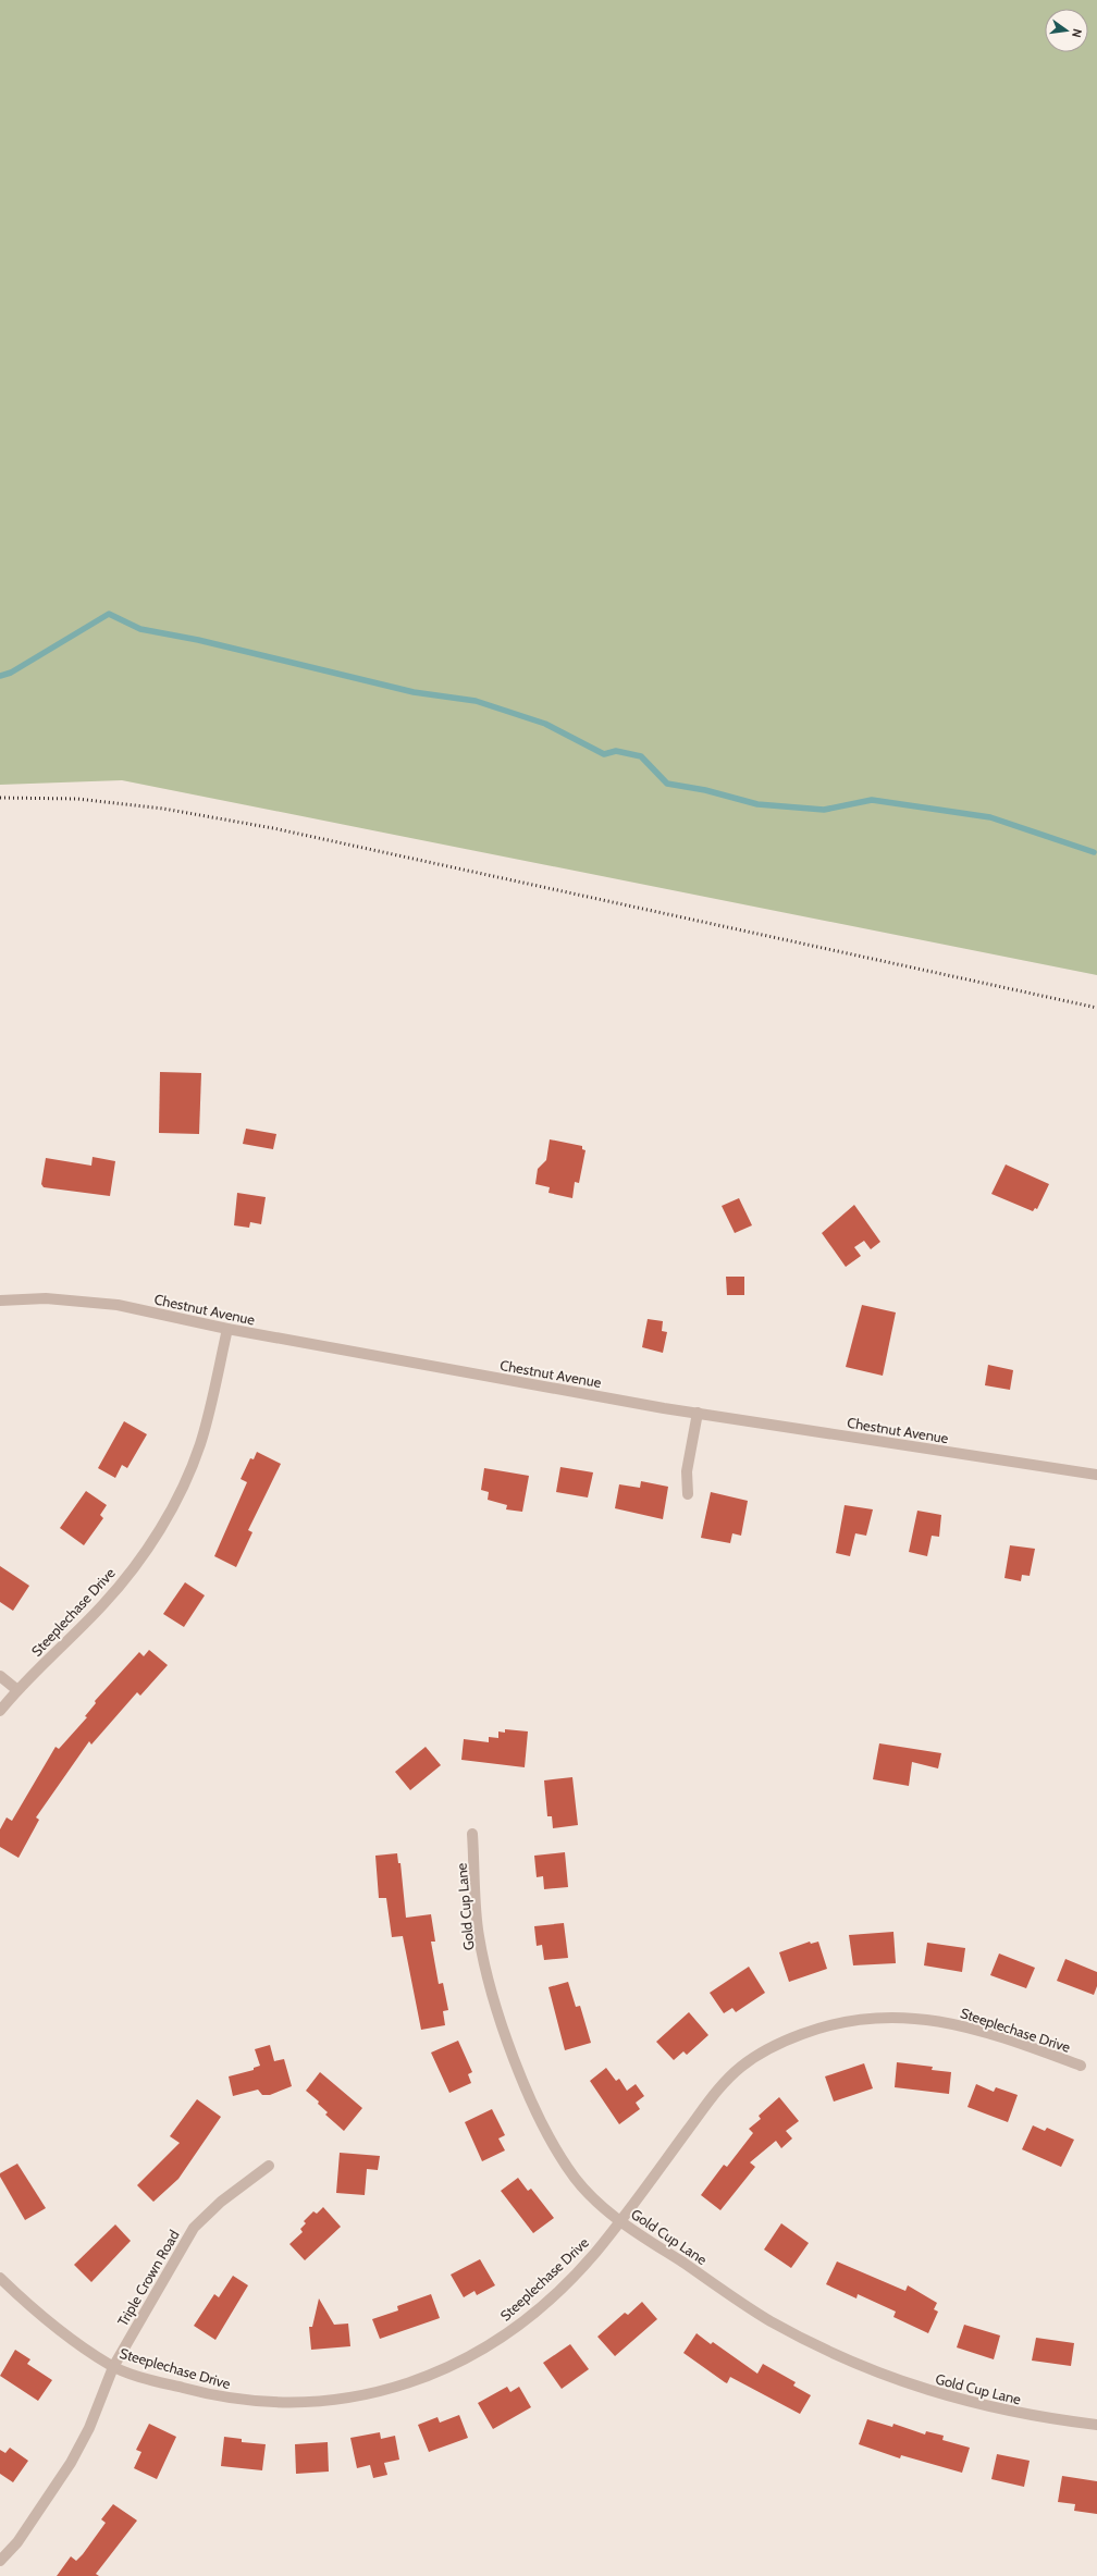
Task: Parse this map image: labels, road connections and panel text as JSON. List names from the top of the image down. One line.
{"streets":{"street":["Chestnut Avenue","Steeplechase Drive","Gold Cup Lane","Triple Crown Road"]},"crossings":[["Chestnut Avenue","Steeplechase Drive"],["Steeplechase Drive","Gold Cup Lane"],["Steeplechase Drive","Triple Crown Road"]],"north":"right"}
